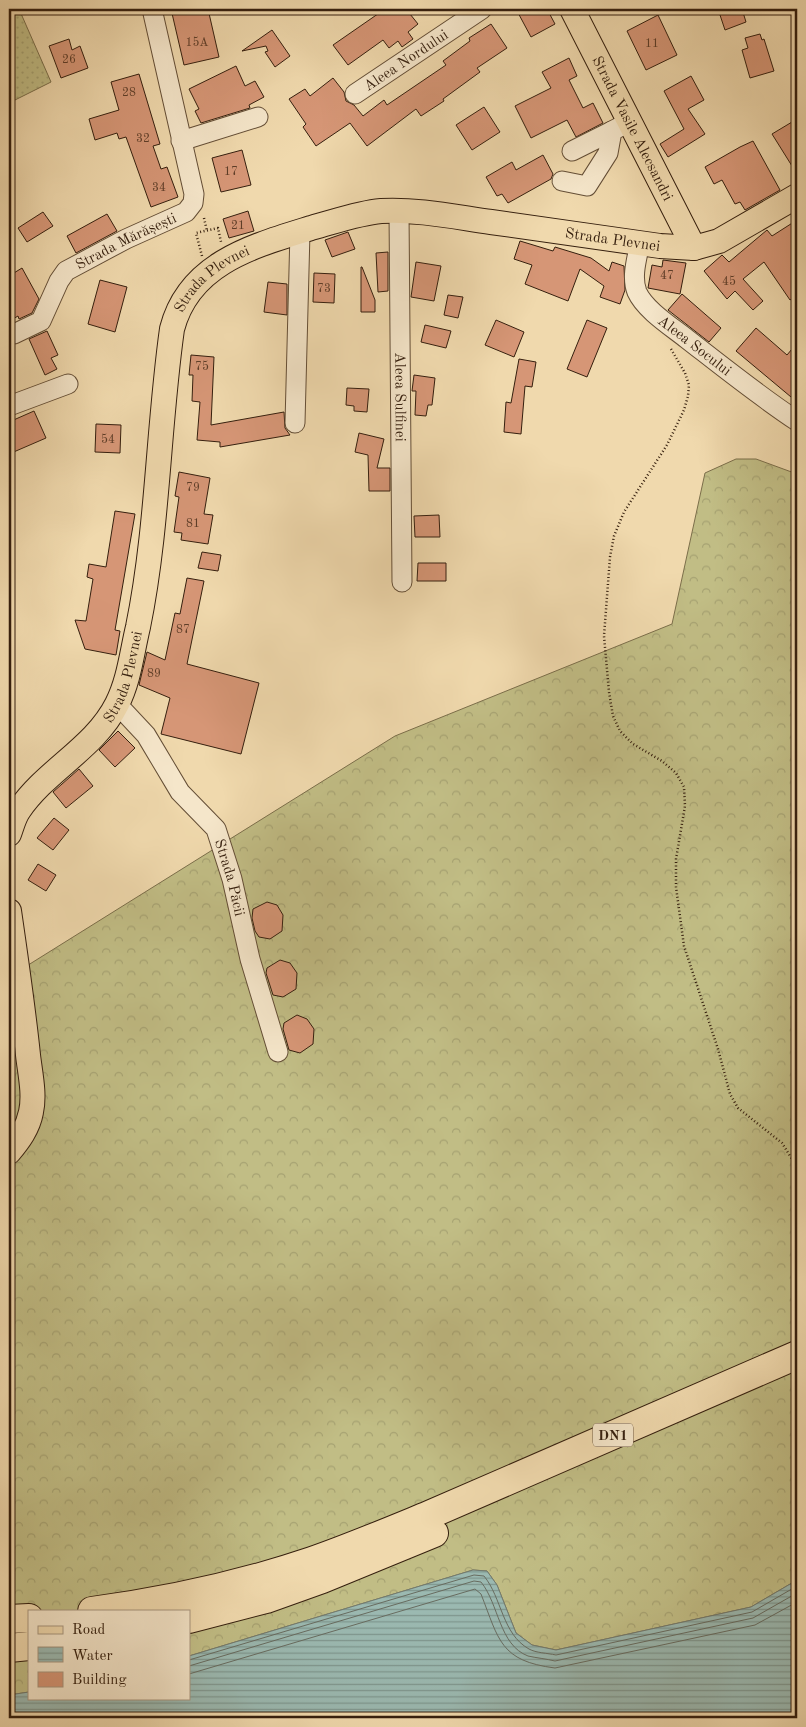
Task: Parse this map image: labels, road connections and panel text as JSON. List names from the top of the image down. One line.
{"streets":{"highway":["DN1"],"main road":["Strada Vasile Alecsandri","Strada Plevnei"],"street":["Aleea Nordului","Strada Mărășești","Aleea Socului","Aleea Sulfinei","Strada Păcii"]},"crossings":[["Strada Vasile Alecsandri","Strada Plevnei"],["Strada Plevnei","Aleea Socului"],["Strada Plevnei","Aleea Sulfinei"],["Strada Plevnei","Strada Păcii"]],"house_numbers":["15A","11","26","28","32","17","34","21","47","45","73","75","54","79","81","87","89"],"legend":["Road","Water","Building"]}
